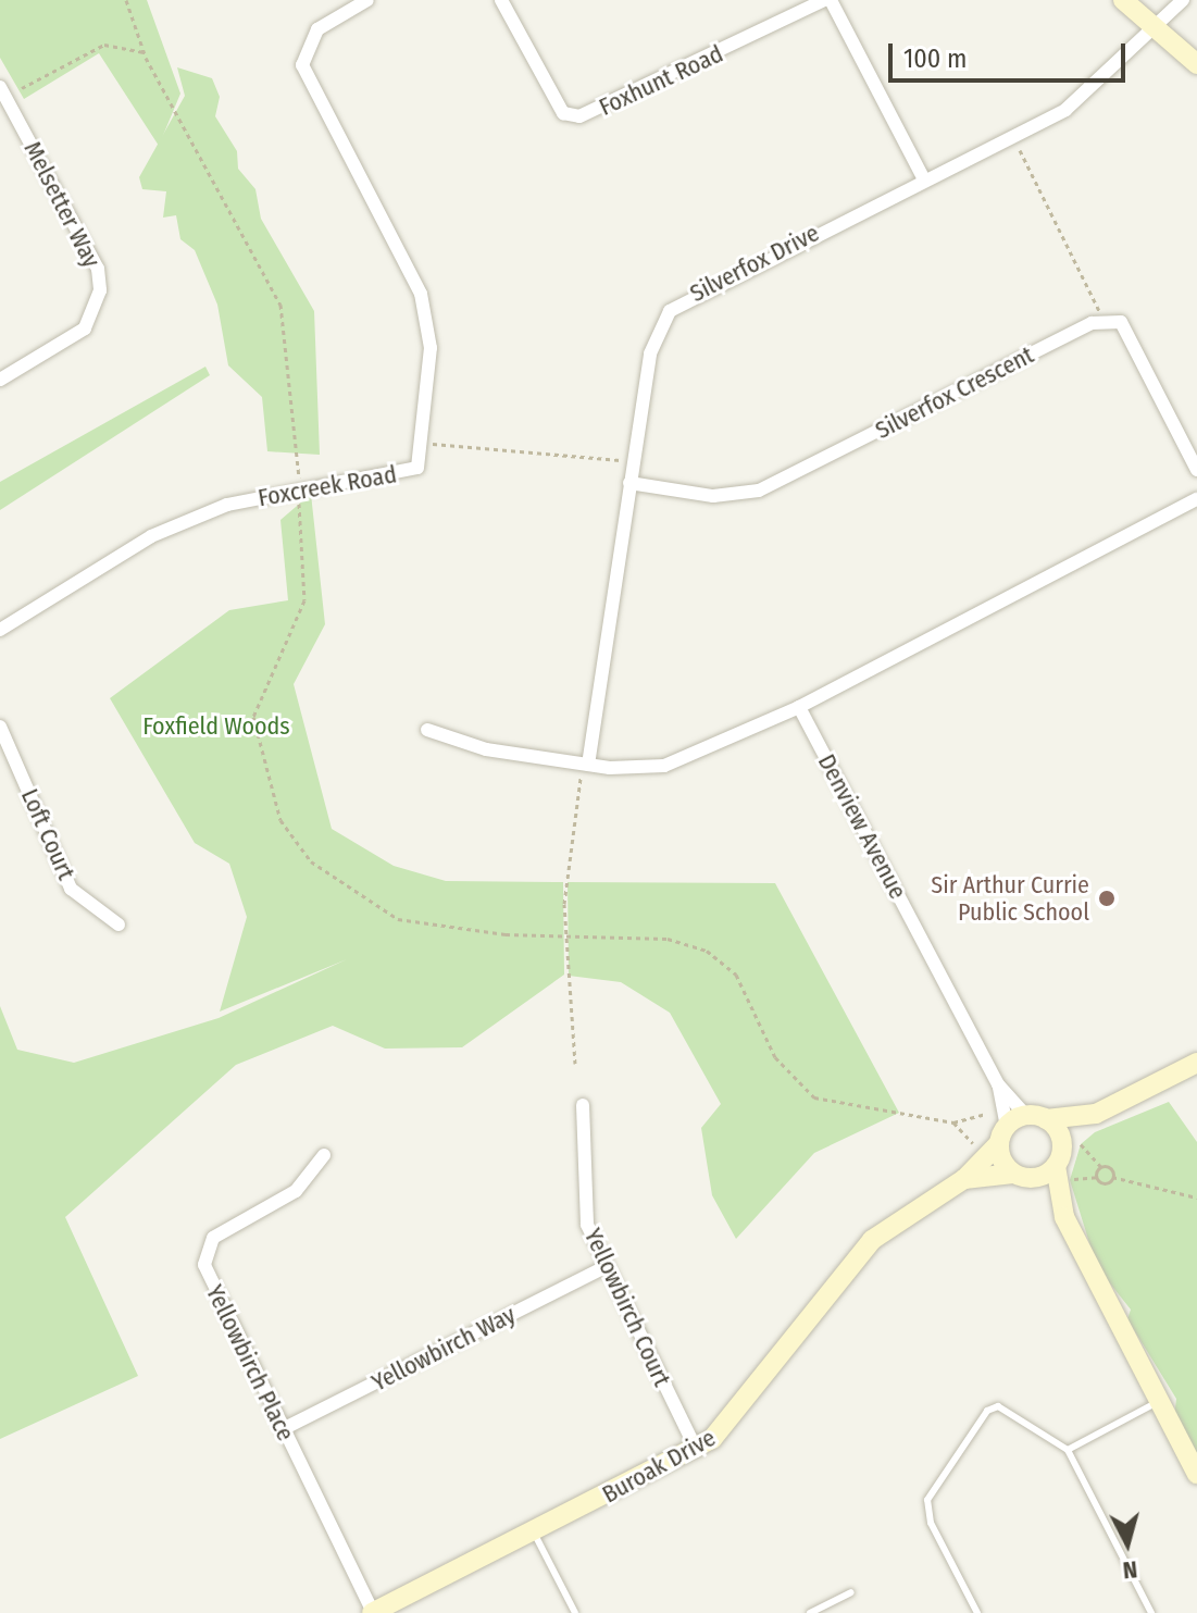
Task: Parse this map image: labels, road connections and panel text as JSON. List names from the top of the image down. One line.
{"streets":{"street":["Foxhunt Road","Melsetter Way","Silverfox Drive","Silverfox Crescent","Foxcreek Road","Denview Avenue","Loft Court","Yellowbirch Court","Yellowbirch Way","Yellowbirch Place","Buroak Drive"]},"crossings":[["Silverfox Drive","Silverfox Crescent"],["Denview Avenue","Buroak Drive"],["Yellowbirch Court","Yellowbirch Way"],["Yellowbirch Court","Buroak Drive"],["Yellowbirch Way","Yellowbirch Place"],["Yellowbirch Place","Buroak Drive"]],"parks":["Foxfield Woods"],"places":["Sir Arthur Currie Public School"],"scale_bar":"100 m","north":"bottom"}
